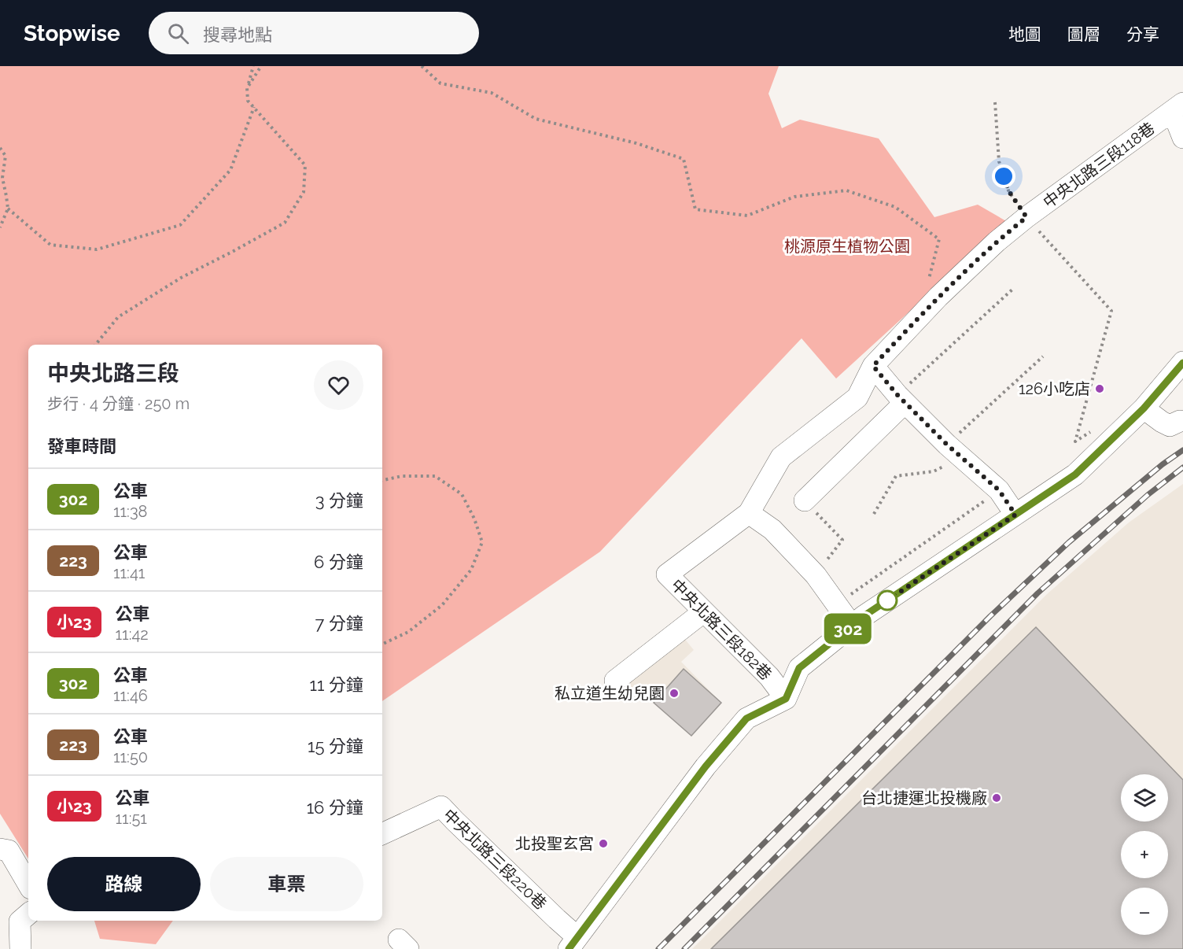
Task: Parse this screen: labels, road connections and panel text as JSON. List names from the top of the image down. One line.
{"streets":{"street":["中央北路三段118巷","中央北路三段182巷","中央北路三段220巷"]},"crossings":[["中央北路三段118巷","中央北路三段182巷"]],"parks":["桃源原生植物公園"],"places":["126小吃店","私立道生幼兒園","台北捷運北投機廠","北投聖玄宮"],"lines":["bus line 302"],"page":{"header":"Stopwise","search":"搜尋地點","nav":["地圖","圖層","分享"],"on_map":"302","heading":[["中央北路三段","步行 · 4 分鐘 · 250 m"],"發車時間"],"list":[{"mark":"302","name":"公車","note":"11:38","value":"3 分鐘"},{"mark":"223","name":"公車","note":"11:41","value":"6 分鐘"},{"mark":"小23","name":"公車","note":"11:42","value":"7 分鐘"},{"mark":"302","name":"公車","note":"11:46","value":"11 分鐘"},{"mark":"223","name":"公車","note":"11:50","value":"15 分鐘"},{"mark":"小23","name":"公車","note":"11:51","value":"16 分鐘"}],"map_buttons":["+","−"],"buttons":["路線","車票"]}}
